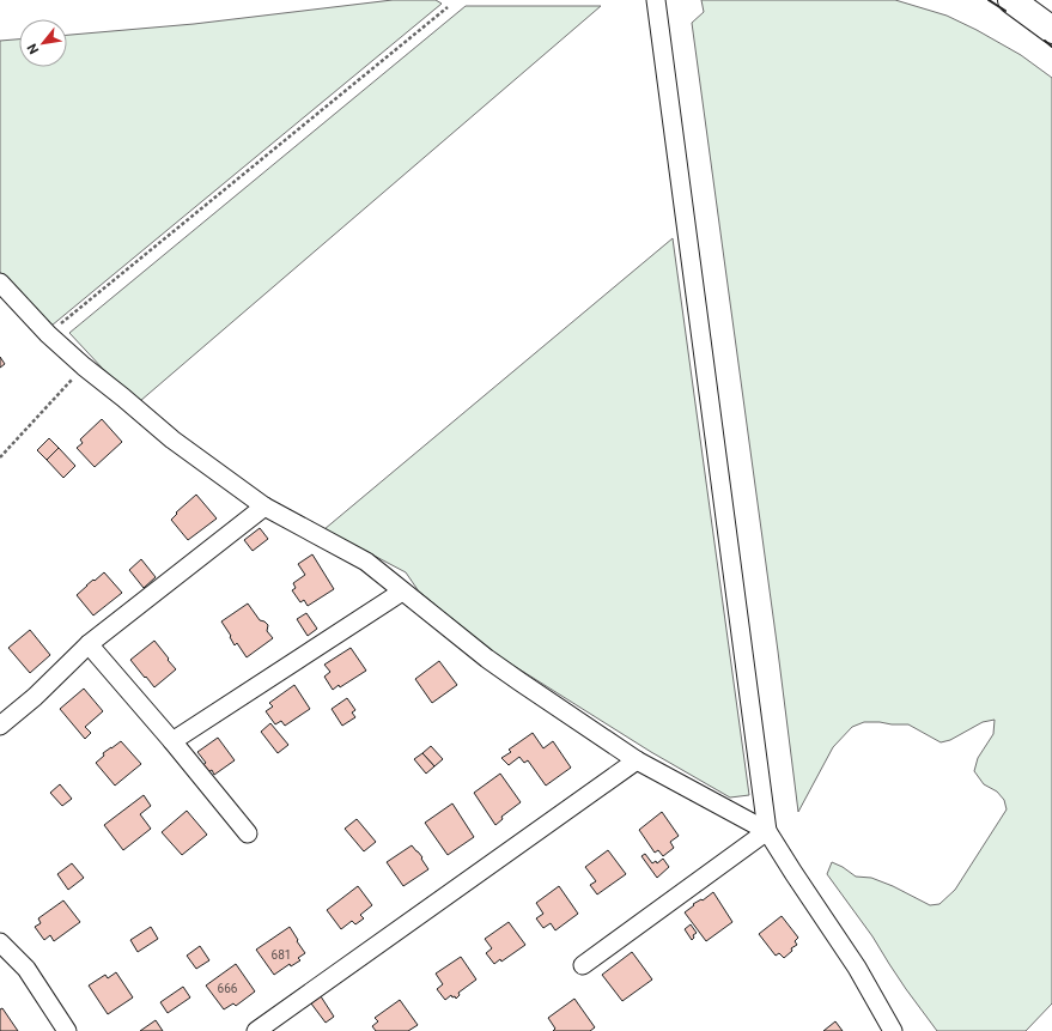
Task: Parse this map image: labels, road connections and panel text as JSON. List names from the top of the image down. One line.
{"house_numbers":["681","666"],"north":"bottom left"}
